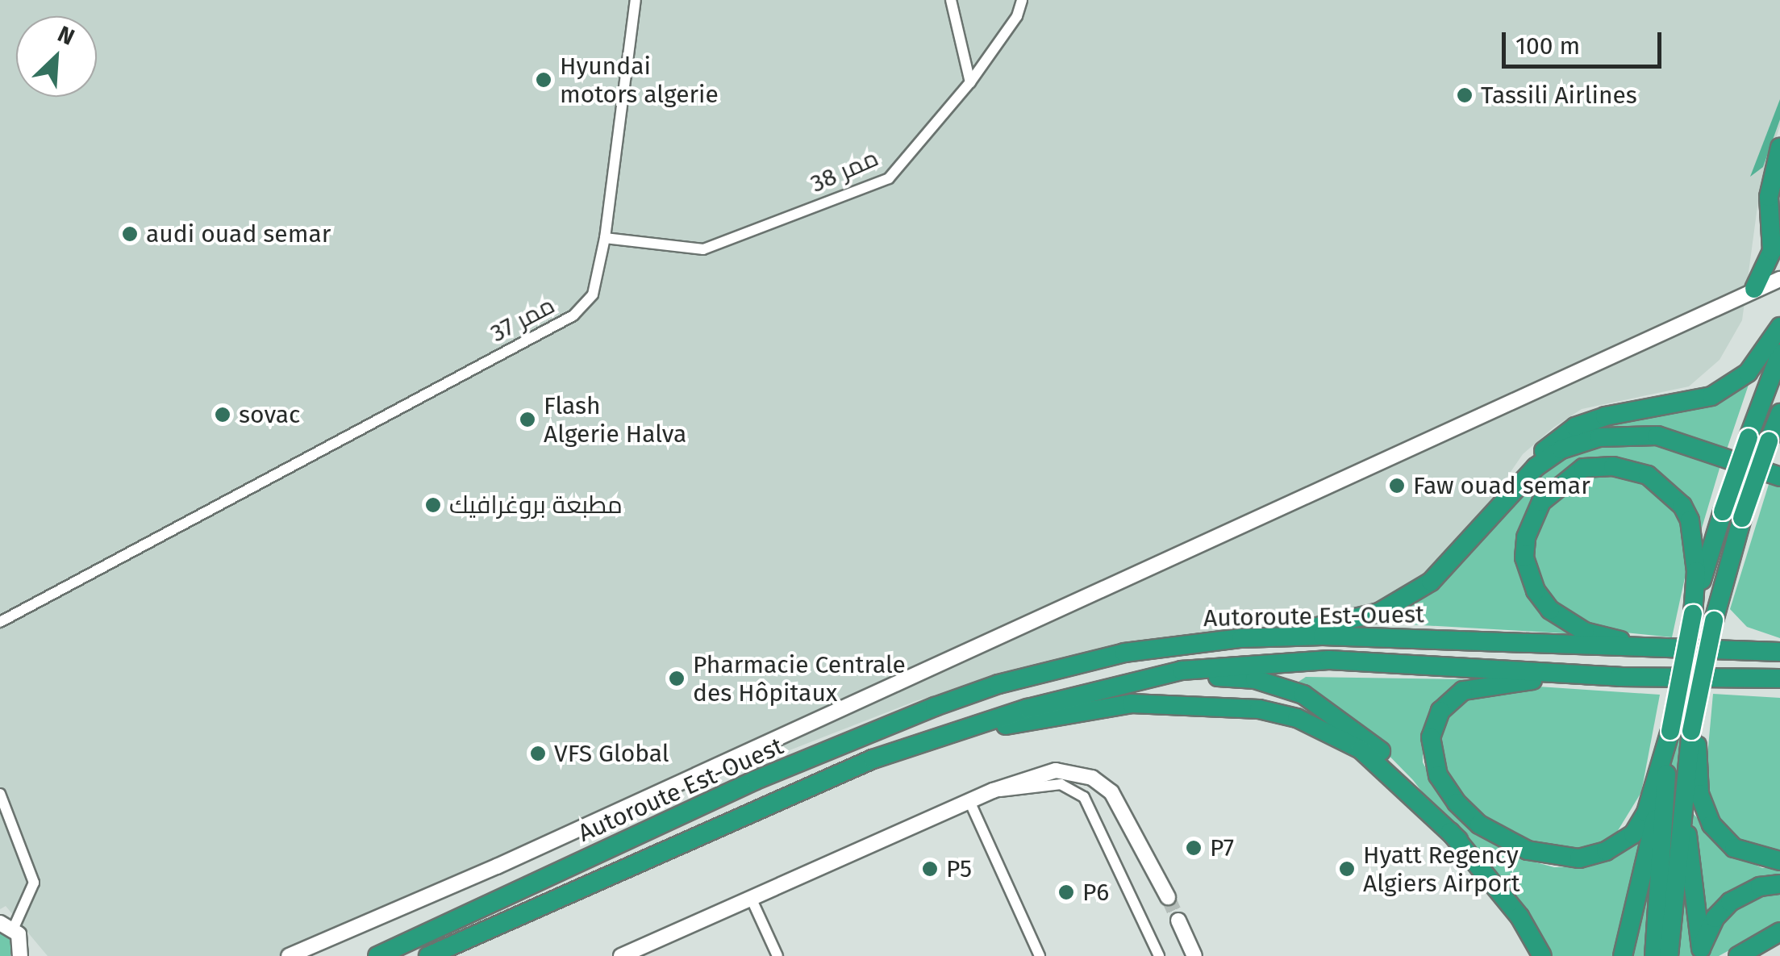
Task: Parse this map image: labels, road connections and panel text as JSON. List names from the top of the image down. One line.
{"streets":{"highway":["Autoroute Est-Ouest"],"street":["ممر 38","ممر 37"]},"crossings":[["ممر 38","ممر 37"]],"places":["Hyundai motors algerie","Tassili Airlines","audi ouad semar","sovac","Flash Algerie Halva","Faw ouad semar","مطبعة بروغرافيك","Pharmacie Centrale des Hôpitaux","VFS Global","P7","P5","Hyatt Regency Algiers Airport","P6"],"scale_bar":"100 m","north":"top right"}
